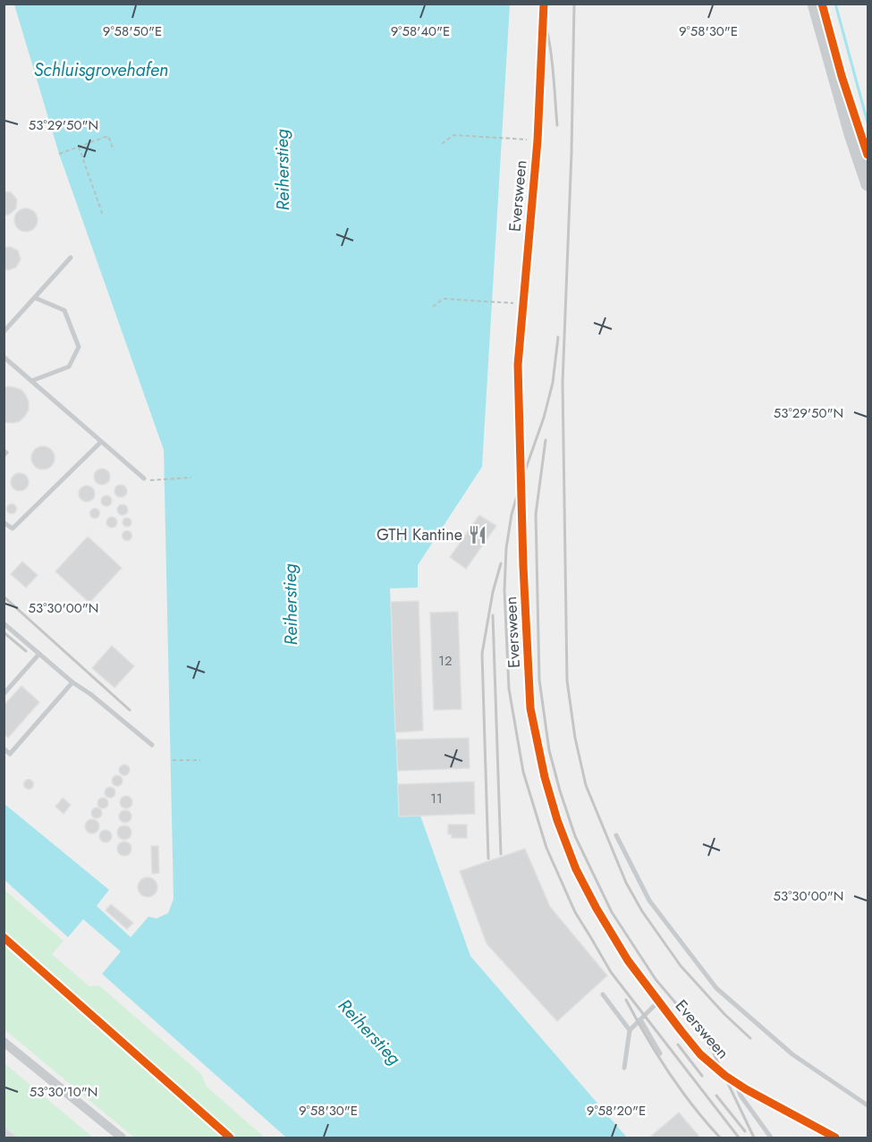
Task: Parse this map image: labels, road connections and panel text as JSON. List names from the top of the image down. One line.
{"streets":{"street":["Eversween"]},"water":["Schluisgrovehafen","Reiherstieg"],"places":{"restaurant":["GTH Kantine"]},"house_numbers":["12","11"],"coordinates":["9°58'50\"E","9°58'30\"E","9°58'40\"E","53°29'50\"N","53°30'00\"N","53°30'10\"N","9°58'20\"E"]}
